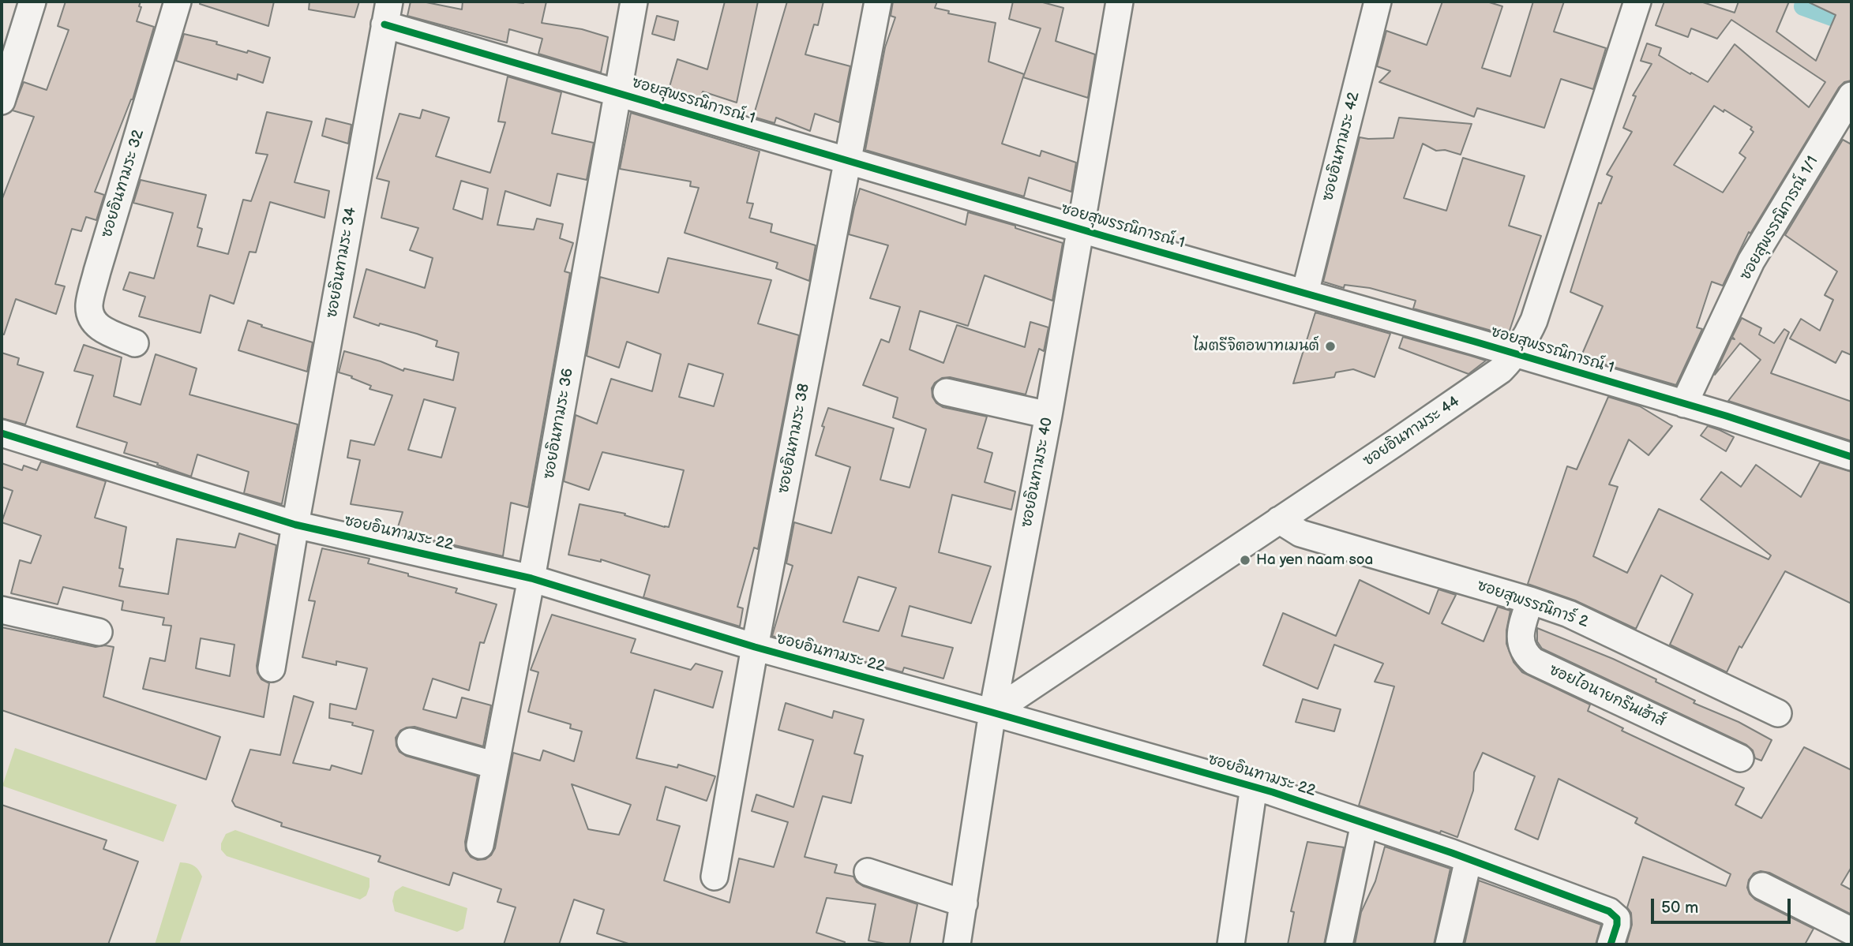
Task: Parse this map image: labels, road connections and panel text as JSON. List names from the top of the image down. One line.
{"streets":{"street":["ซอยสุพรรณิการณ์ 1","ซอยอินทามระ 42","ซอยอินทามระ 32","ซอยสุพรรณิการณ์ 1/1","ซอยอินทามระ 34","ซอยอินทามระ 36","ซอยอินทามระ 44","ซอยอินทามระ 38","ซอยอินทามระ 40","ซอยอินทามระ 22","ซอยสุพรรณิการ์ 2","ซอยไอนายกรีนเฮ้าส์"]},"crossings":[["ซอยสุพรรณิการณ์ 1","ซอยอินทามระ 42"],["ซอยสุพรรณิการณ์ 1","ซอยสุพรรณิการณ์ 1/1"],["ซอยสุพรรณิการณ์ 1","ซอยอินทามระ 34"],["ซอยสุพรรณิการณ์ 1","ซอยอินทามระ 36"],["ซอยสุพรรณิการณ์ 1","ซอยอินทามระ 44"],["ซอยสุพรรณิการณ์ 1","ซอยอินทามระ 38"],["ซอยสุพรรณิการณ์ 1","ซอยอินทามระ 40"],["ซอยอินทามระ 34","ซอยอินทามระ 22"],["ซอยอินทามระ 36","ซอยอินทามระ 22"],["ซอยอินทามระ 44","ซอยอินทามระ 40"],["ซอยอินทามระ 44","ซอยอินทามระ 22"],["ซอยอินทามระ 44","ซอยสุพรรณิการ์ 2"],["ซอยอินทามระ 38","ซอยอินทามระ 22"],["ซอยอินทามระ 40","ซอยอินทามระ 22"],["ซอยสุพรรณิการ์ 2","ซอยไอนายกรีนเฮ้าส์"]],"places":["ไมตรีจิตอพาทเมนต์","Ha yen naam soa"],"scale_bar":"50 m"}
